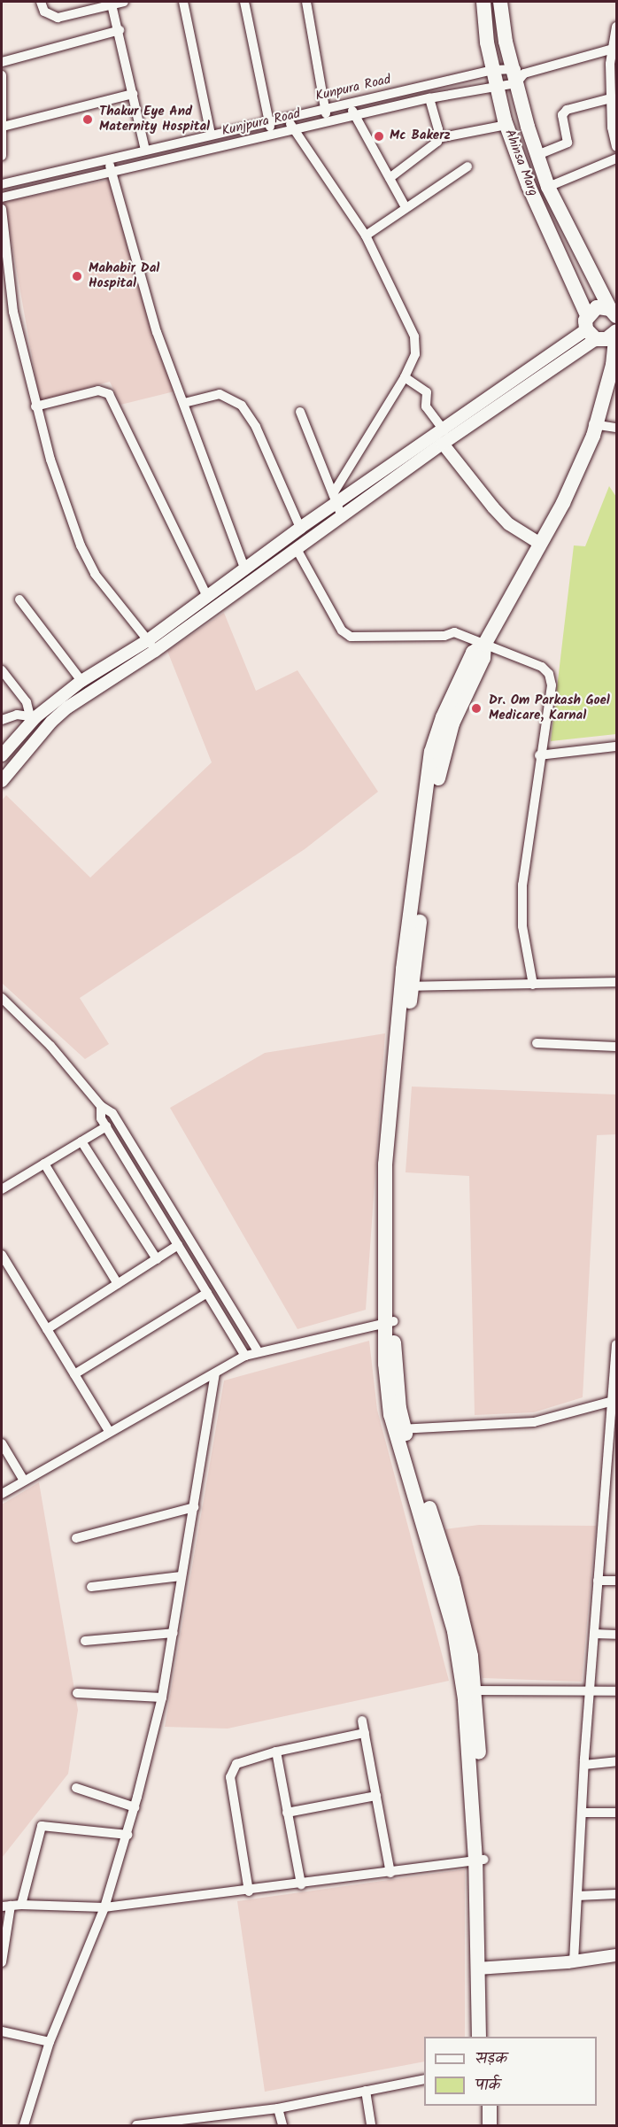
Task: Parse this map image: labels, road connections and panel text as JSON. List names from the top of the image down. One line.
{"streets":{"highway":["Ahinsa Marg"],"street":["Kunpura Road","Kunjpura Road"]},"crossings":[["Kunpura Road","Kunjpura Road"],["Kunpura Road","Ahinsa Marg"],["Kunjpura Road","Ahinsa Marg"]],"places":["Thakur Eye And Maternity Hospital","Mc Bakerz","Mahabir Dal Hospital","Dr. Om Parkash Goel Medicare, Karnal"],"legend":["सड़क","पार्क"]}
